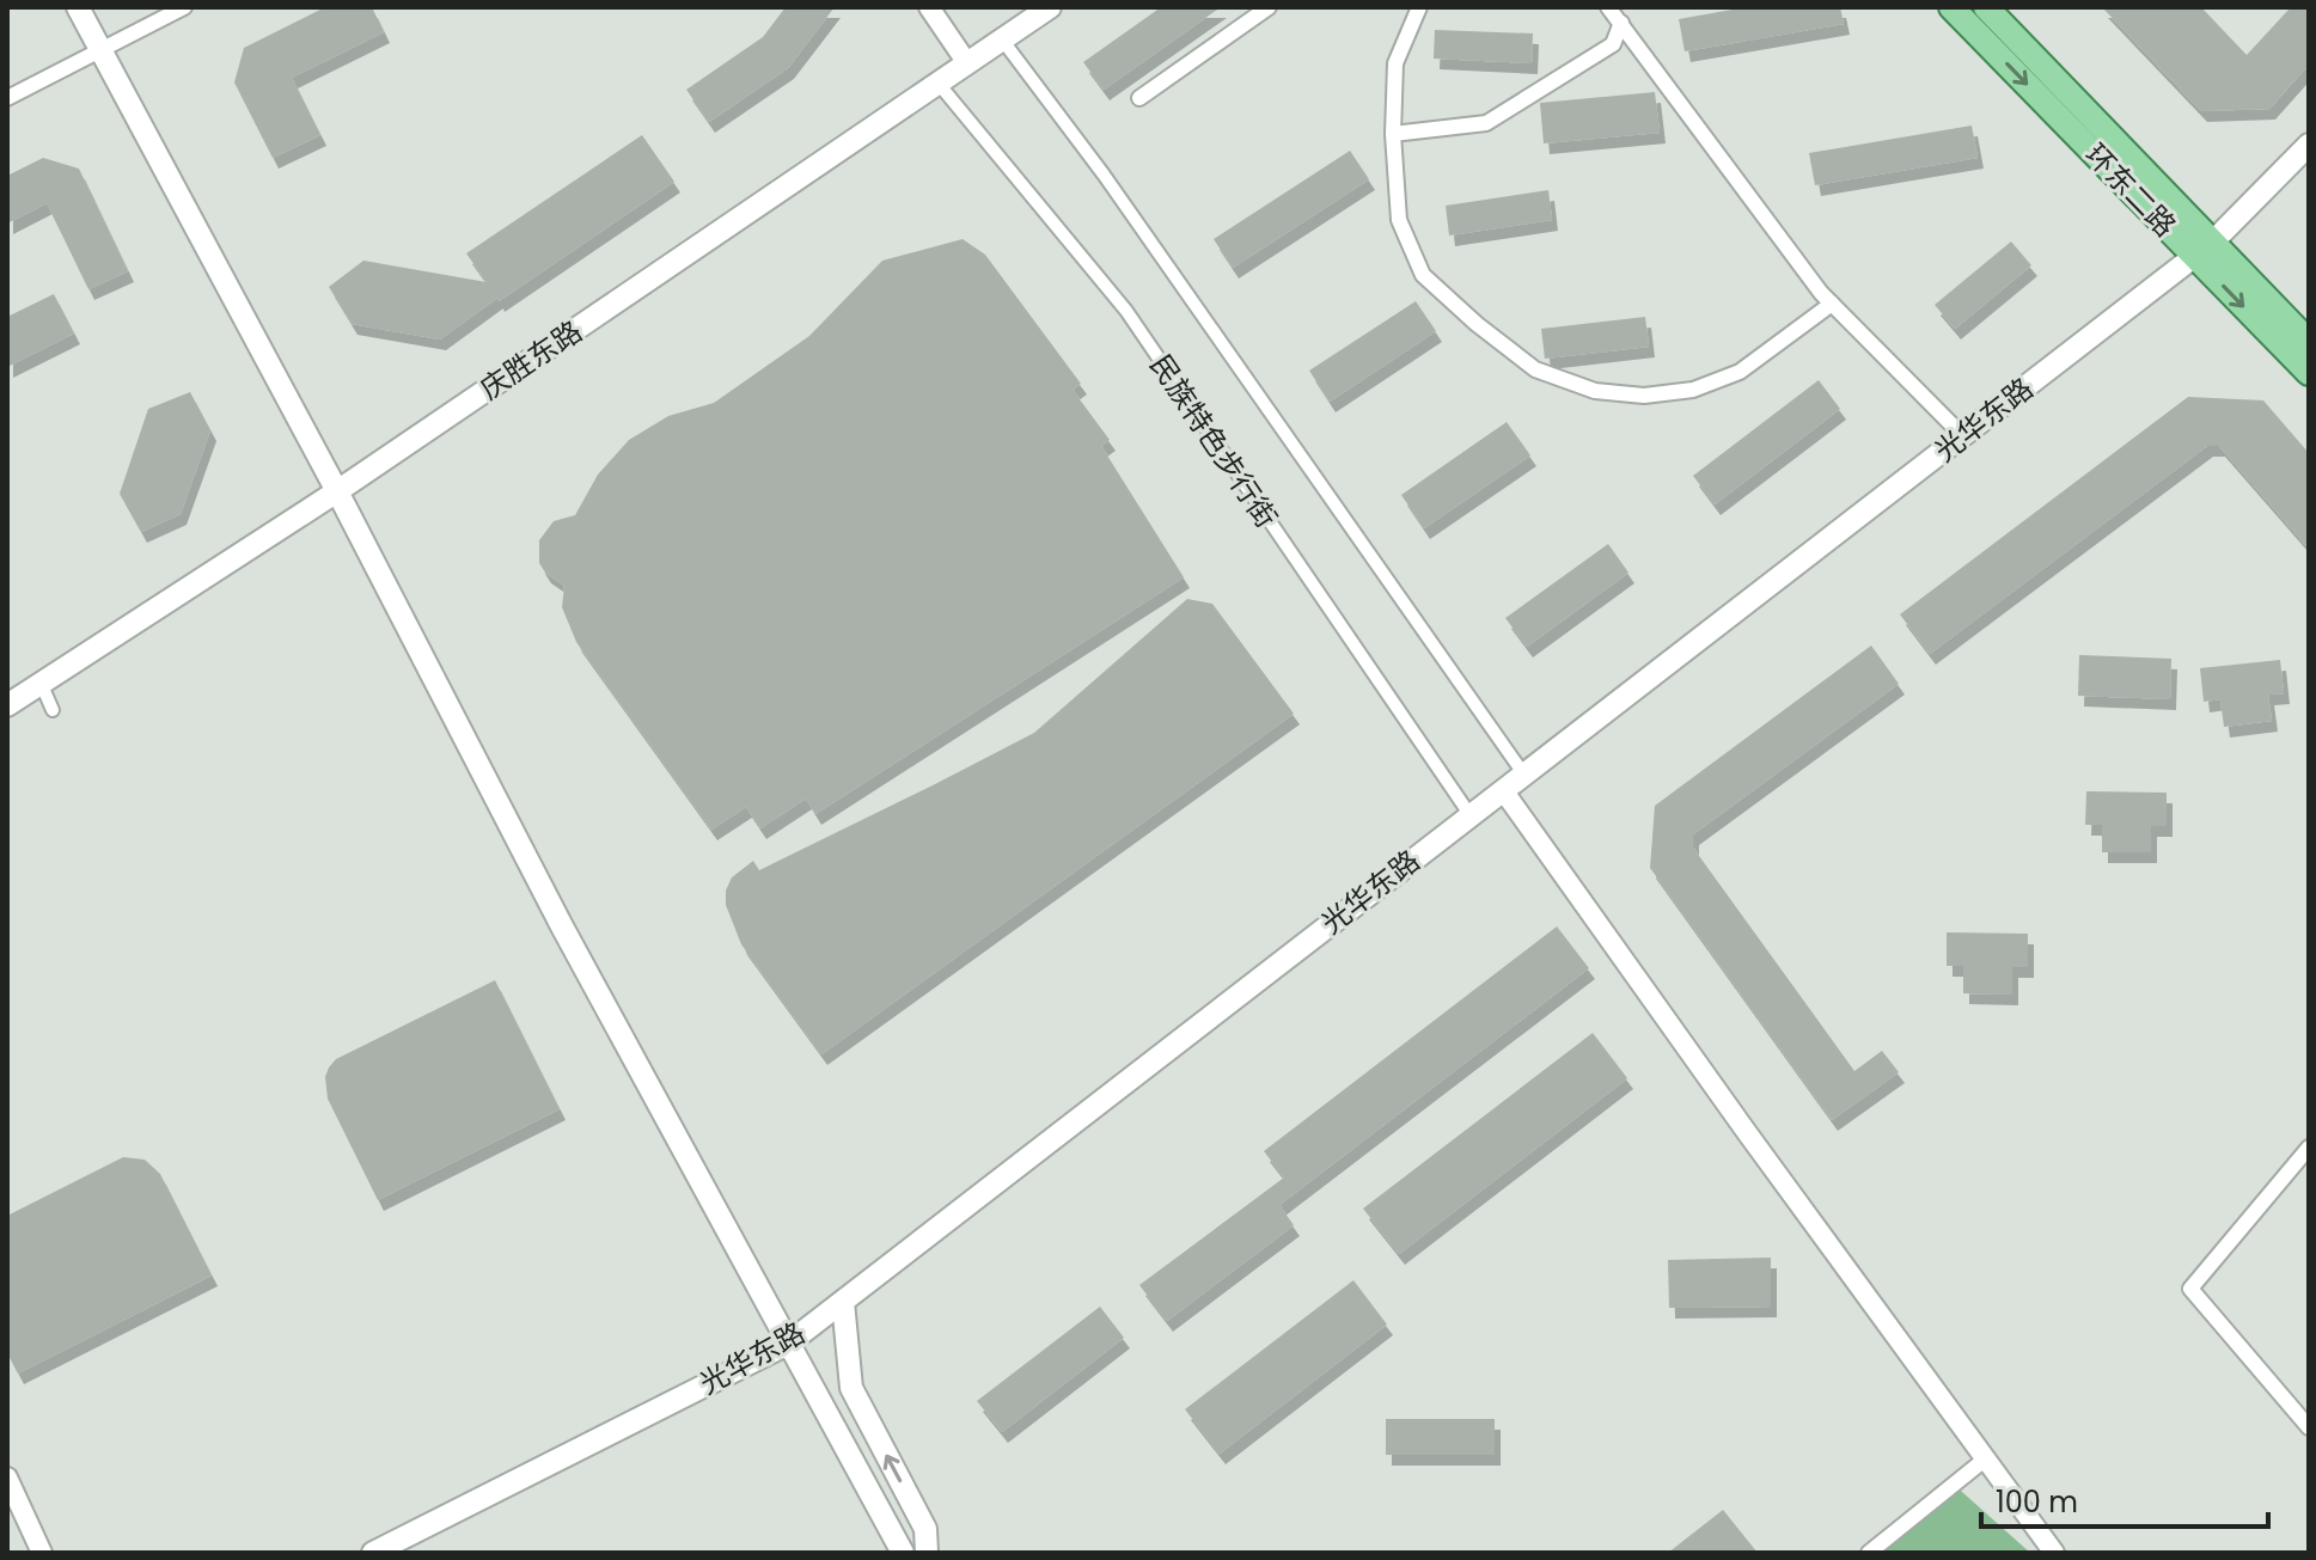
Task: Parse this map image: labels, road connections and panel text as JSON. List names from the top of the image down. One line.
{"streets":{"main road":["环东二路","庆胜东路","光华东路"],"street":["民族特色步行街"]},"crossings":[["环东二路","光华东路"],["庆胜东路","民族特色步行街"],["光华东路","民族特色步行街"]],"scale_bar":"100 m"}
